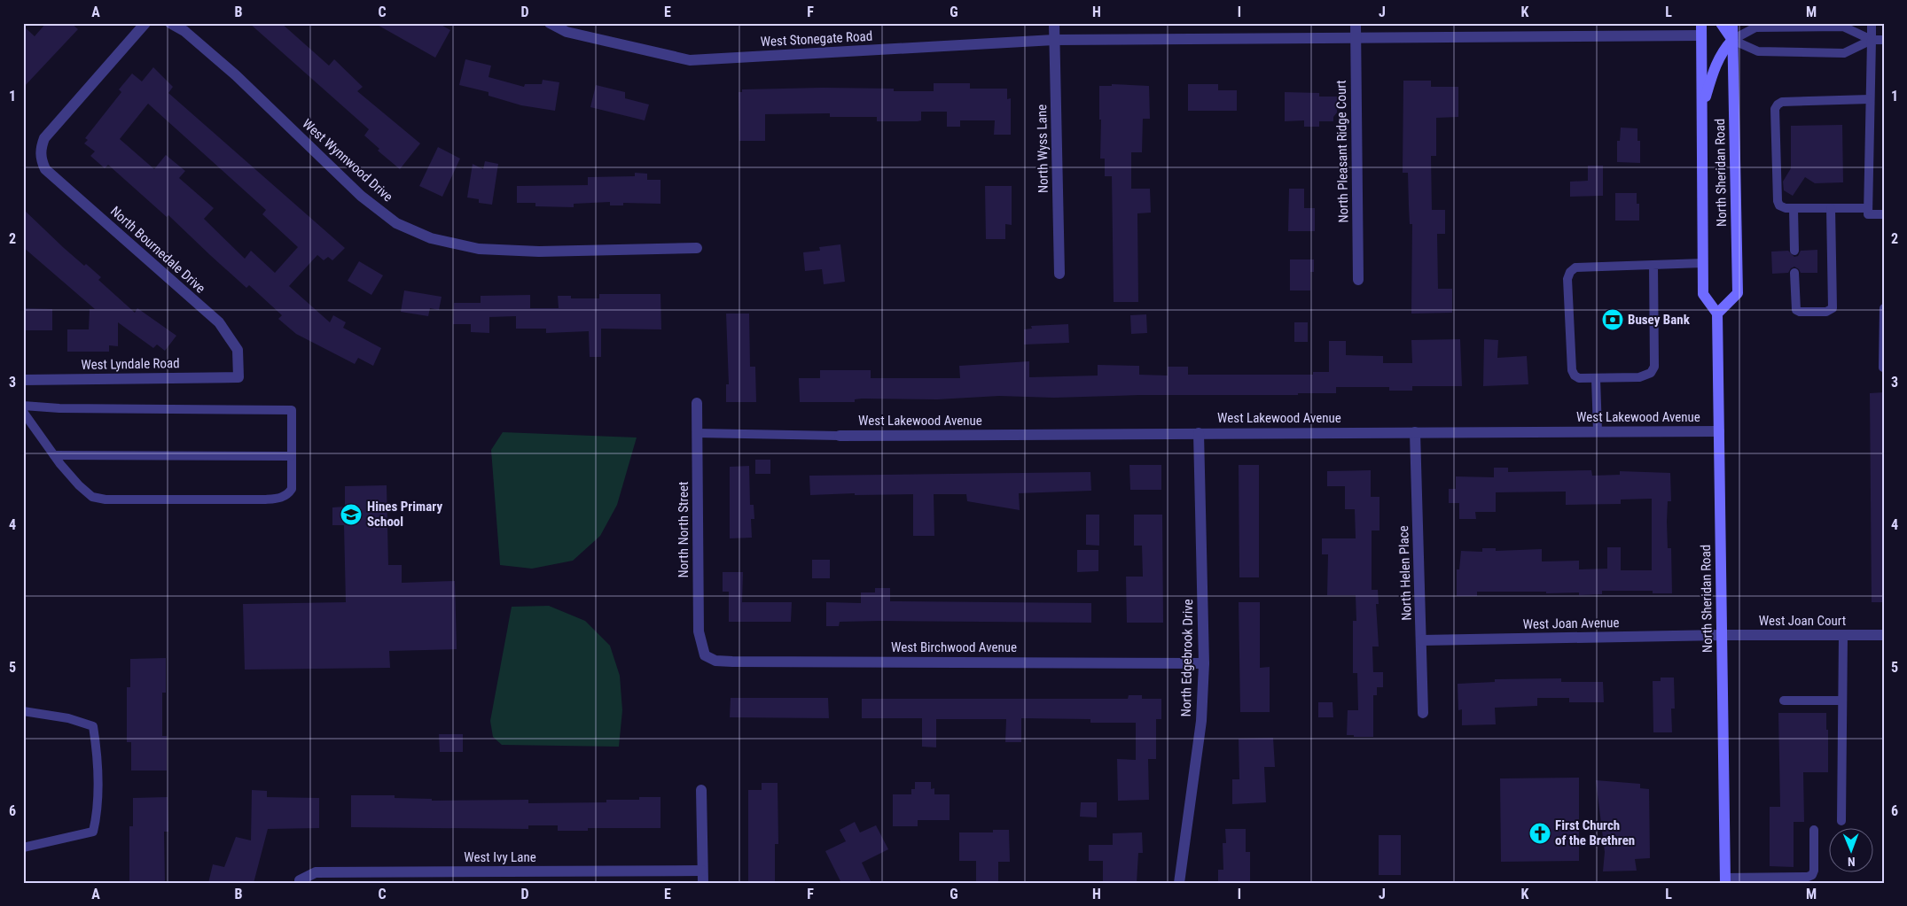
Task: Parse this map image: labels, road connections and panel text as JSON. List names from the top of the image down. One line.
{"streets":{"main road":["North Sheridan Road"],"street":["West Stonegate Road","North Wyss Lane","North Pleasant Ridge Court","West Wynnwood Drive","North Bournedale Drive","West Lyndale Road","West Lakewood Avenue","North North Street","North Helen Place","West Joan Court","West Joan Avenue","West Birchwood Avenue","North Edgebrook Drive","West Ivy Lane"]},"crossings":[["West Stonegate Road","North Wyss Lane"],["West Stonegate Road","North Pleasant Ridge Court"],["West Stonegate Road","North Sheridan Road"],["North Sheridan Road","West Lakewood Avenue"],["North Sheridan Road","West Joan Court"],["North Sheridan Road","West Joan Avenue"],["North Bournedale Drive","West Lyndale Road"],["West Lakewood Avenue","North Helen Place"],["West Lakewood Avenue","North Edgebrook Drive"],["North North Street","West Birchwood Avenue"],["North Helen Place","West Joan Avenue"],["West Joan Court","West Joan Avenue"],["West Birchwood Avenue","North Edgebrook Drive"]],"places":{"bank":["Busey Bank"],"school or university":["Hines Primary School"],"church":["First Church of the Brethren"]},"north":"bottom","grid":{"columns":["A","B","C","D","E","F","G","H","I","J","K","L","M"],"rows":["1","2","3","4","5","6"]}}
